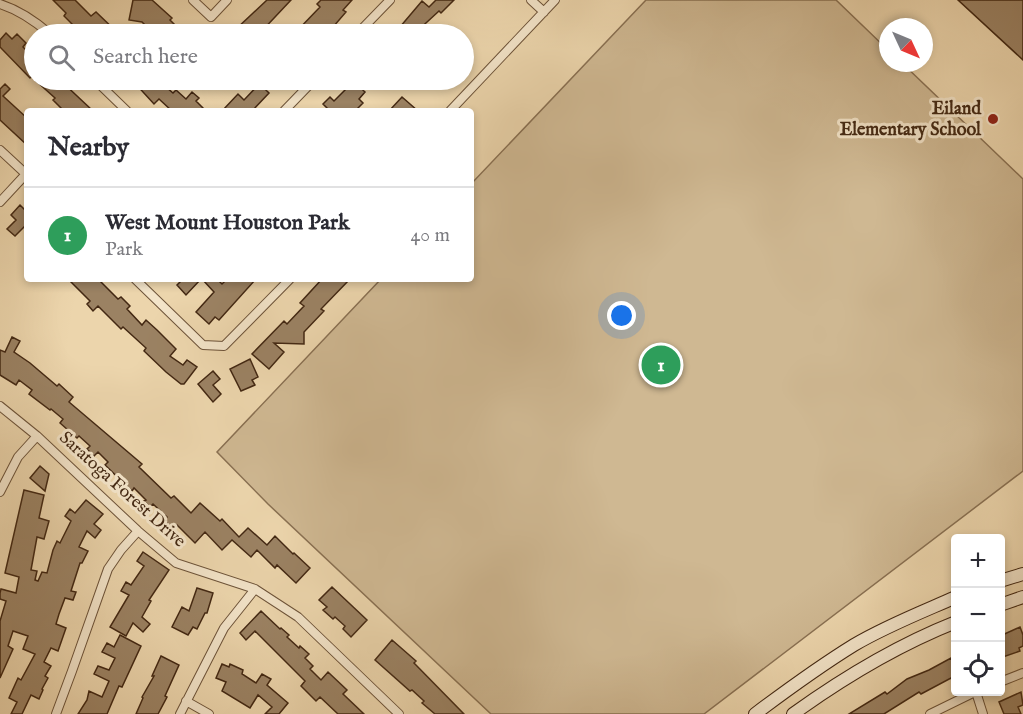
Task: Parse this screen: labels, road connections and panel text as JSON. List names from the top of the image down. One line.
{"streets":{"street":["Saratoga Forest Drive"]},"places":["Eiland Elementary School"],"north":"bottom right","page":{"search":"Search here","heading":"Nearby","list":[{"mark":"1","name":"West Mount Houston Park","note":"Park","value":"40 m"}],"pins":"1","map_buttons":["+","−"]}}
